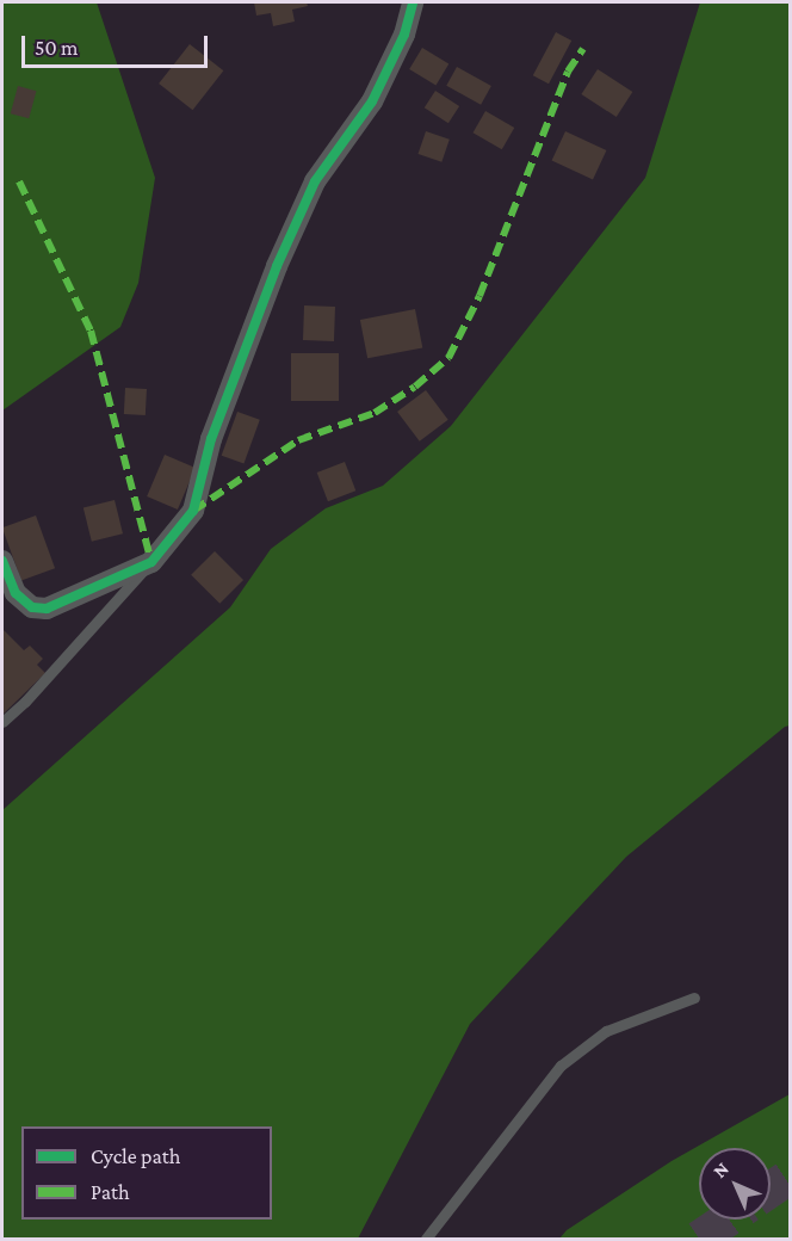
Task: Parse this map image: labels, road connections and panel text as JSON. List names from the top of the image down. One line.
{"legend":["Cycle path","Path"],"scale_bar":"50 m","north":"top left"}
